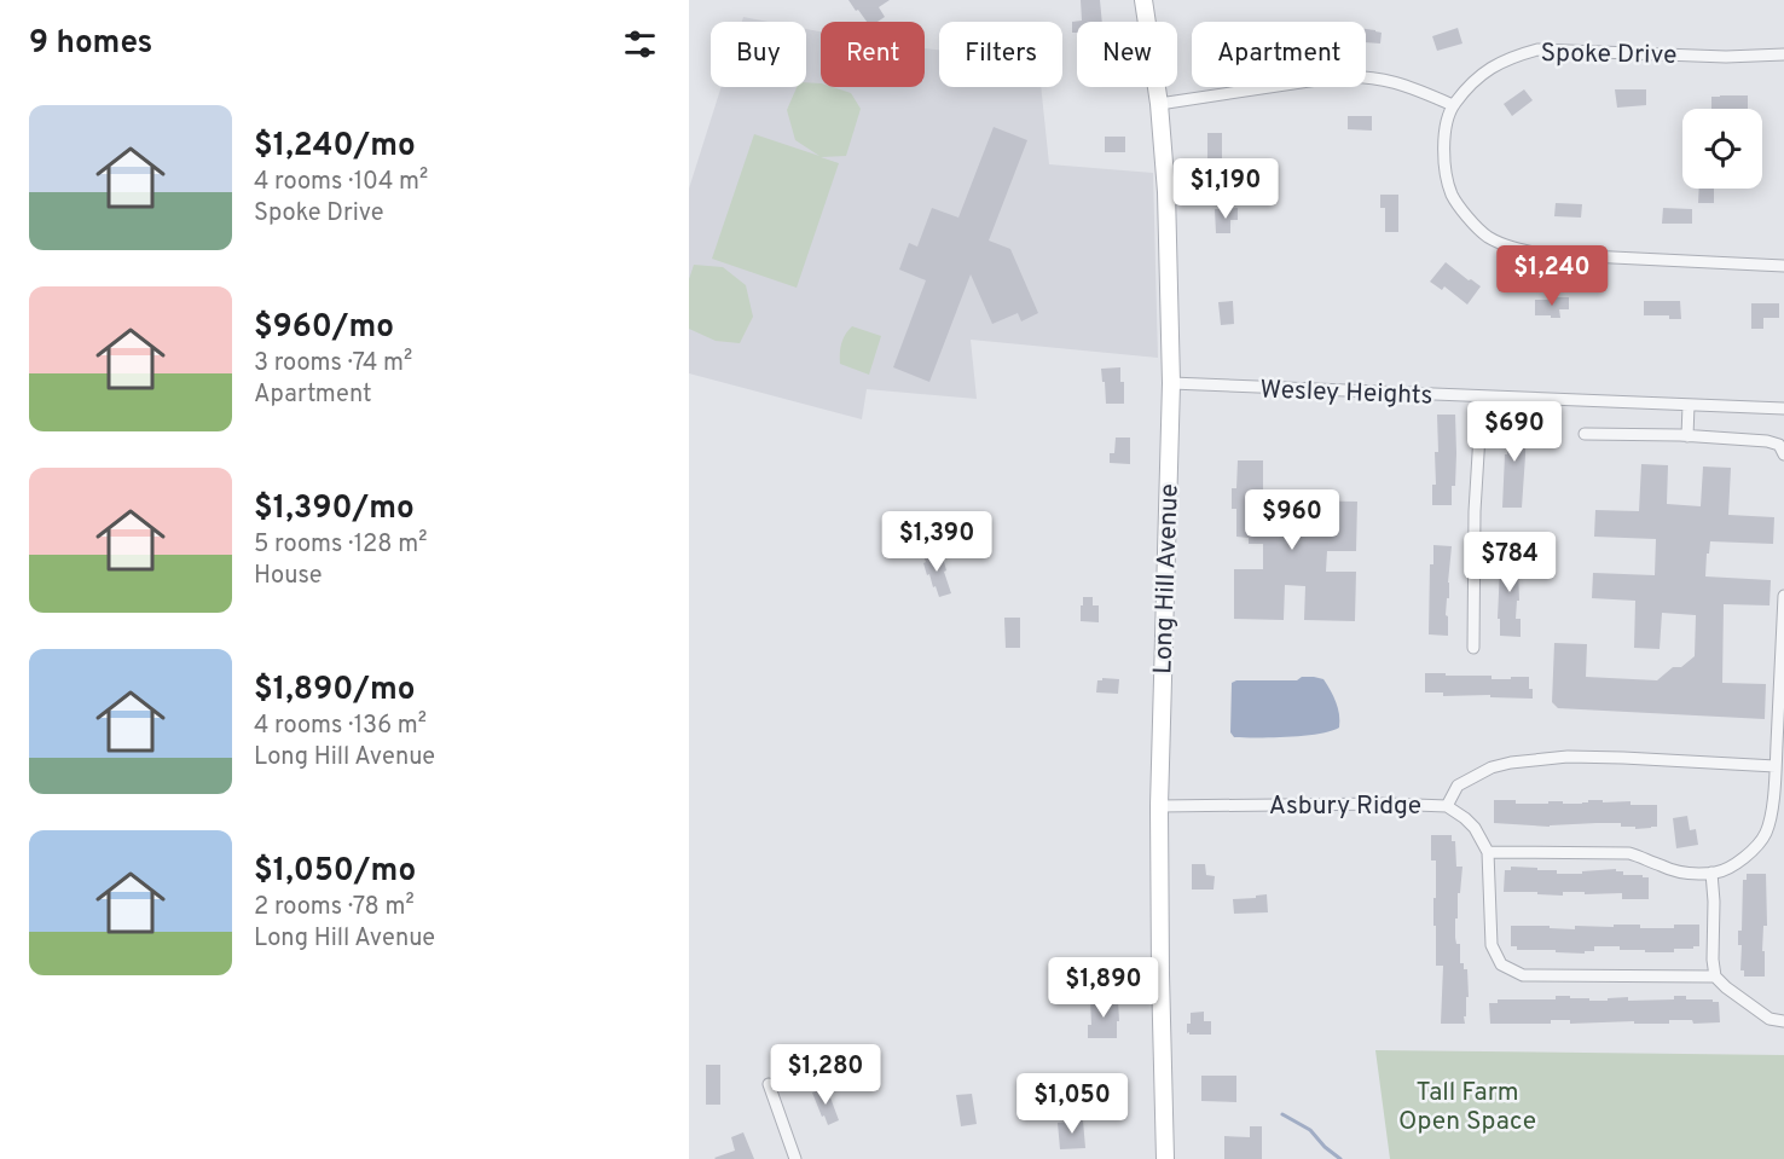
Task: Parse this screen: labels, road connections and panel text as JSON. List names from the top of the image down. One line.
{"streets":{"street":["Spoke Drive","Wesley Heights","Long Hill Avenue","Asbury Ridge"]},"crossings":[["Wesley Heights","Long Hill Avenue"],["Long Hill Avenue","Asbury Ridge"]],"parks":["Tall Farm Open Space"],"page":{"heading":"9 homes","chip":["Buy","Rent","Filters","New","Apartment"],"list":[{"name":"$1,240/mo","note":"4 rooms · 104 m² · Spoke Drive"},{"name":"$960/mo","note":"3 rooms · 74 m² · Apartment"},{"name":"$1,390/mo","note":"5 rooms · 128 m² · House"},{"name":"$1,890/mo","note":"4 rooms · 136 m² · Long Hill Avenue"},{"name":"$1,050/mo","note":"2 rooms · 78 m² · Long Hill Avenue"}],"price":["$1,190","$1,240","$690","$960","$1,390","$784","$1,890","$1,280","$1,050"]}}
